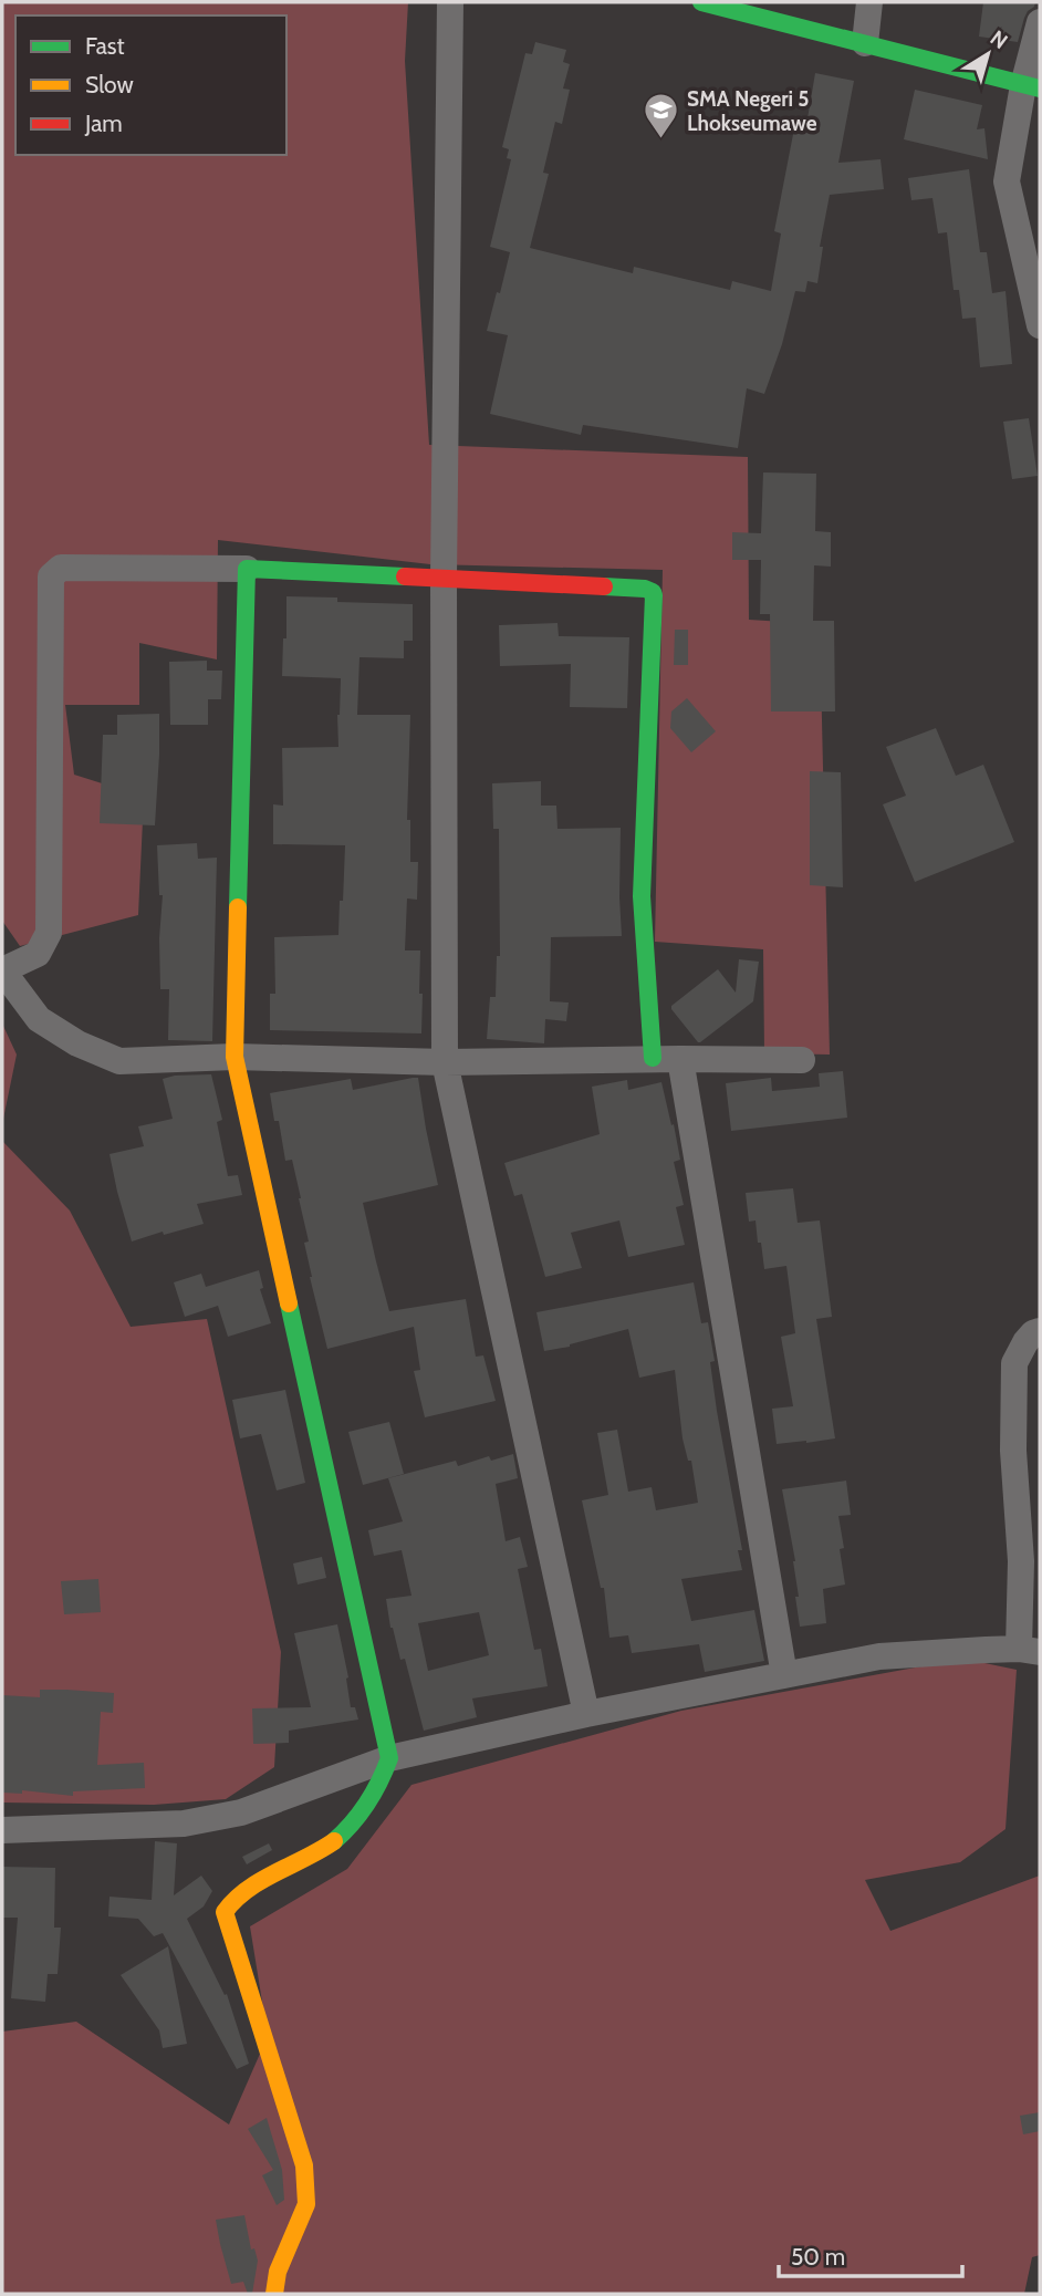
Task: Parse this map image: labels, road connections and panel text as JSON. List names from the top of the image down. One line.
{"places":{"school or university":["SMA Negeri 5 Lhokseumawe"]},"legend":["Fast","Slow","Jam"],"scale_bar":"50 m","north":"top right"}
